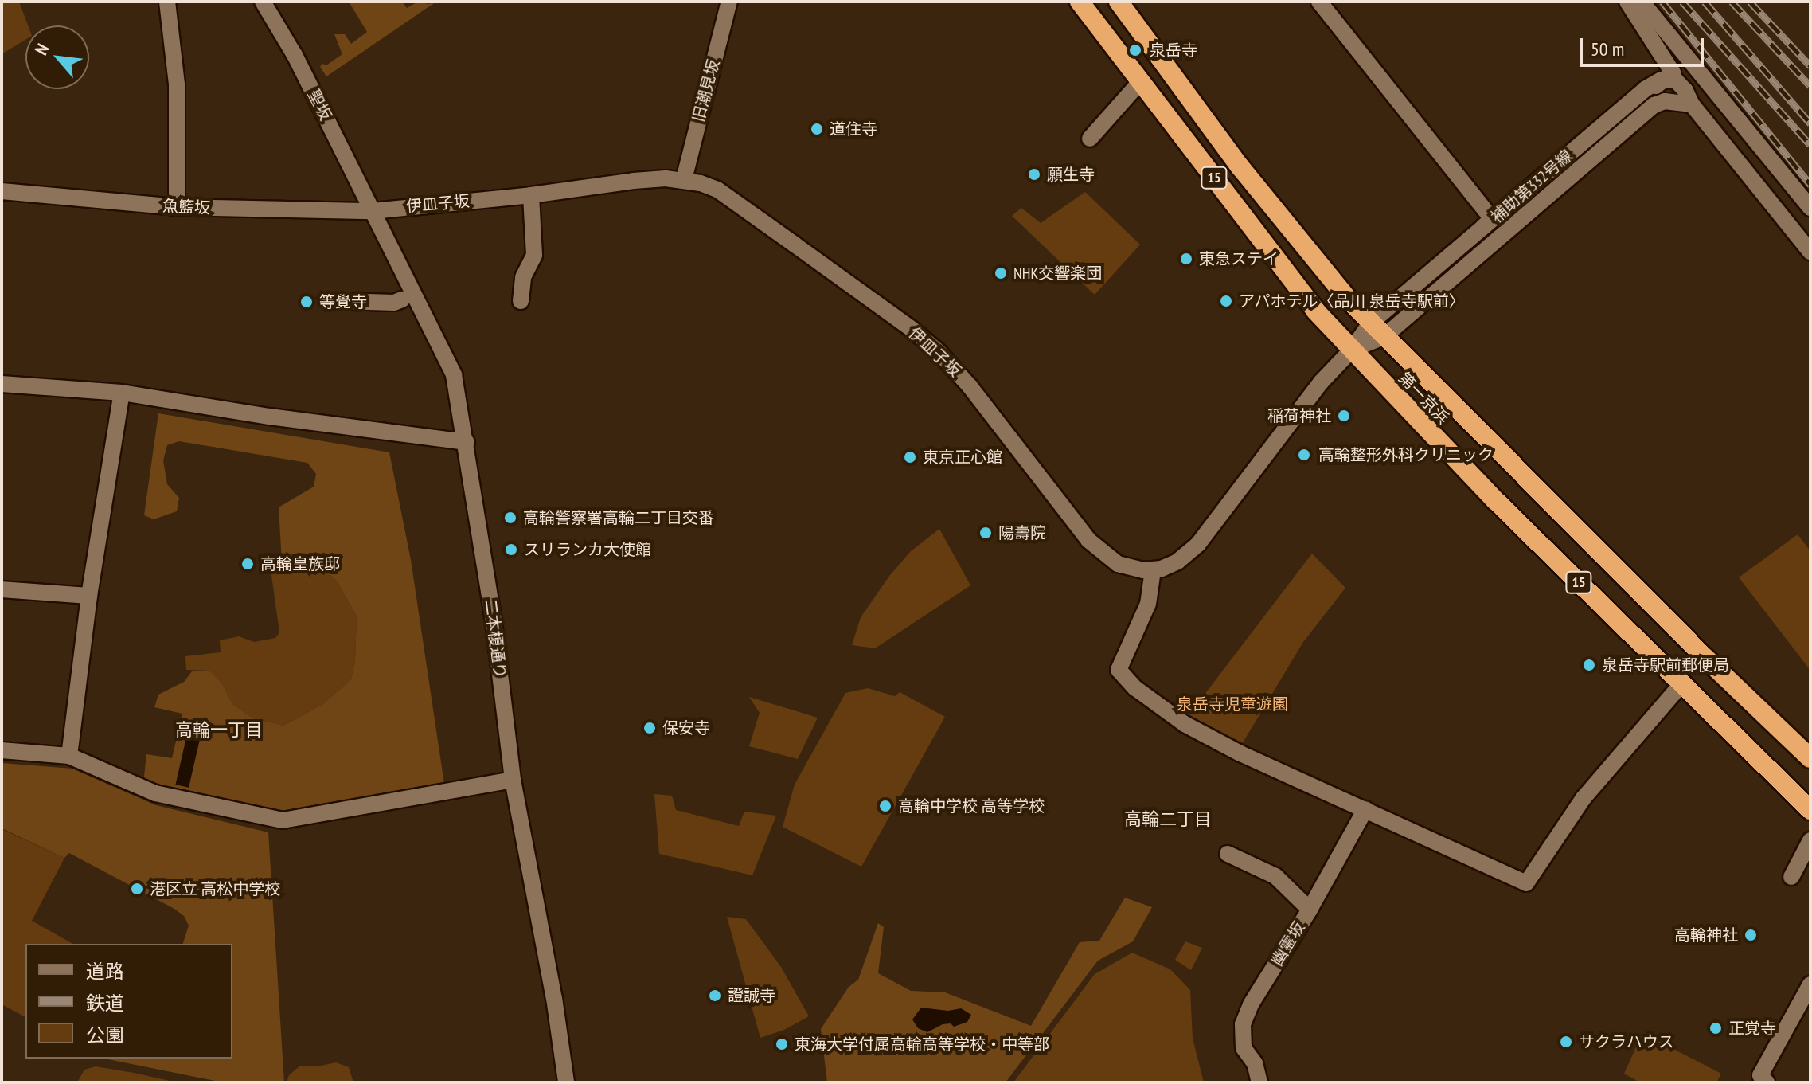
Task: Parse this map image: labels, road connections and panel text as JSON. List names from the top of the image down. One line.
{"streets":{"highway":["15","第一京浜"],"street":["旧潮見坂","聖坂","補助第332号線","伊皿子坂","魚籃坂","二本榎通り","幽霊坂"]},"crossings":[["旧潮見坂","伊皿子坂"],["聖坂","伊皿子坂"],["聖坂","魚籃坂"],["聖坂","二本榎通り"],["補助第332号線","第一京浜"],["伊皿子坂","魚籃坂"],["伊皿子坂","二本榎通り"],["魚籃坂","二本榎通り"]],"districts":["高輪一丁目","高輪二丁目"],"parks":["泉岳寺児童遊園"],"places":["泉岳寺","道住寺","願生寺","東急ステイ","NHK交響楽団","アパホテル〈品川 泉岳寺駅前〉","等覺寺","稲荷神社","高輪整形外科クリニック","東京正心館","高輪警察署高輪二丁目交番","陽壽院","スリランカ大使館","高輪皇族邸","泉岳寺駅前郵便局","保安寺","高輪中学校 高等学校","港区立 高松中学校","高輪神社","證誠寺","正覚寺","サクラハウス","東海大学付属高輪高等学校・中等部"],"legend":["道路","鉄道","公園"],"scale_bar":"50 m","north":"top left"}
